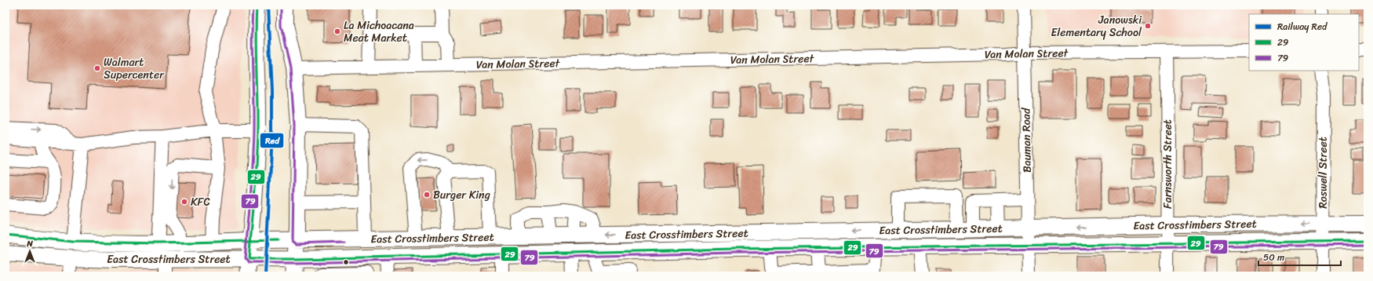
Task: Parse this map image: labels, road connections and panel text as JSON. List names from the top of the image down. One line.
{"streets":{"main road":["East Crosstimbers Street"],"street":["Van Molan Street","Bauman Road","Farnsworth Street","Roswell Street"]},"crossings":[["Van Molan Street","Bauman Road"],["Van Molan Street","Farnsworth Street"],["Bauman Road","East Crosstimbers Street"],["Farnsworth Street","East Crosstimbers Street"],["Roswell Street","East Crosstimbers Street"]],"places":["Janowski Elementary School","La Michoacana Meat Market","Walmart Supercenter","Burger King","KFC"],"lines":["rail line Red","transit line 29","transit line 79"],"legend":["Railway Red","29","79"],"scale_bar":"50 m","north":"top"}
